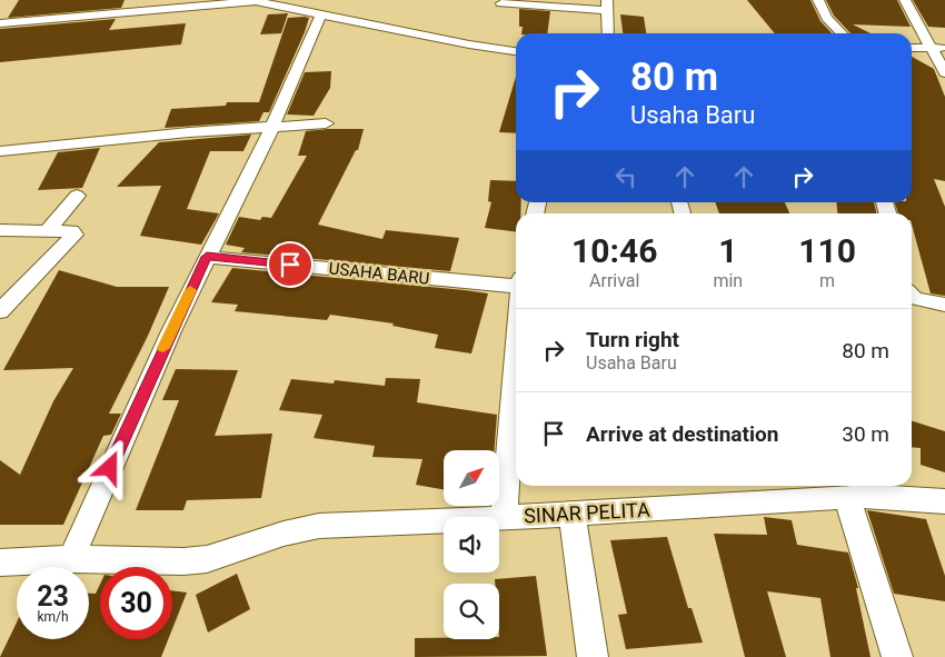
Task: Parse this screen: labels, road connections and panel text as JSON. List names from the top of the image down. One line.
{"streets":{"street":["USAHA BARU","SINAR PELITA"]},"north":"top right","page":{"turn":["80 m","Usaha Baru"],"eta":["10:46","Arrival","1","min","110","m"],"list":[{"name":"Turn right","note":"Usaha Baru","value":"80 m"},{"name":"Arrive at destination","value":"30 m"}],"speed":"23 km/h","limit":"30"}}
